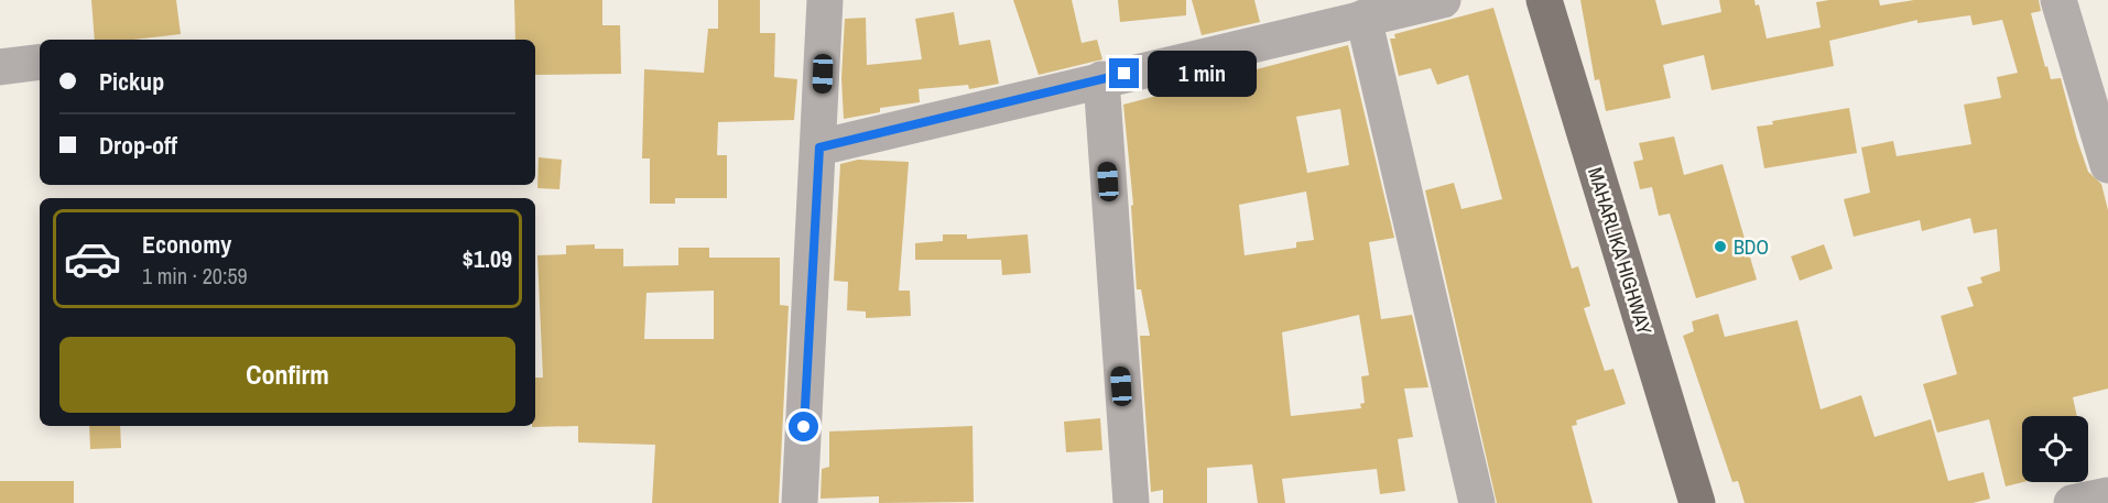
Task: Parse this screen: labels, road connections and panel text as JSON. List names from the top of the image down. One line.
{"streets":{"main road":["MAHARLIKA HIGHWAY"]},"places":["BDO"],"page":{"banner":["Pickup","Drop-off"],"bubble":"1 min","list":[{"name":"Economy","note":"1 min · 20:59","value":"$1.09"}],"buttons":"Confirm"}}
